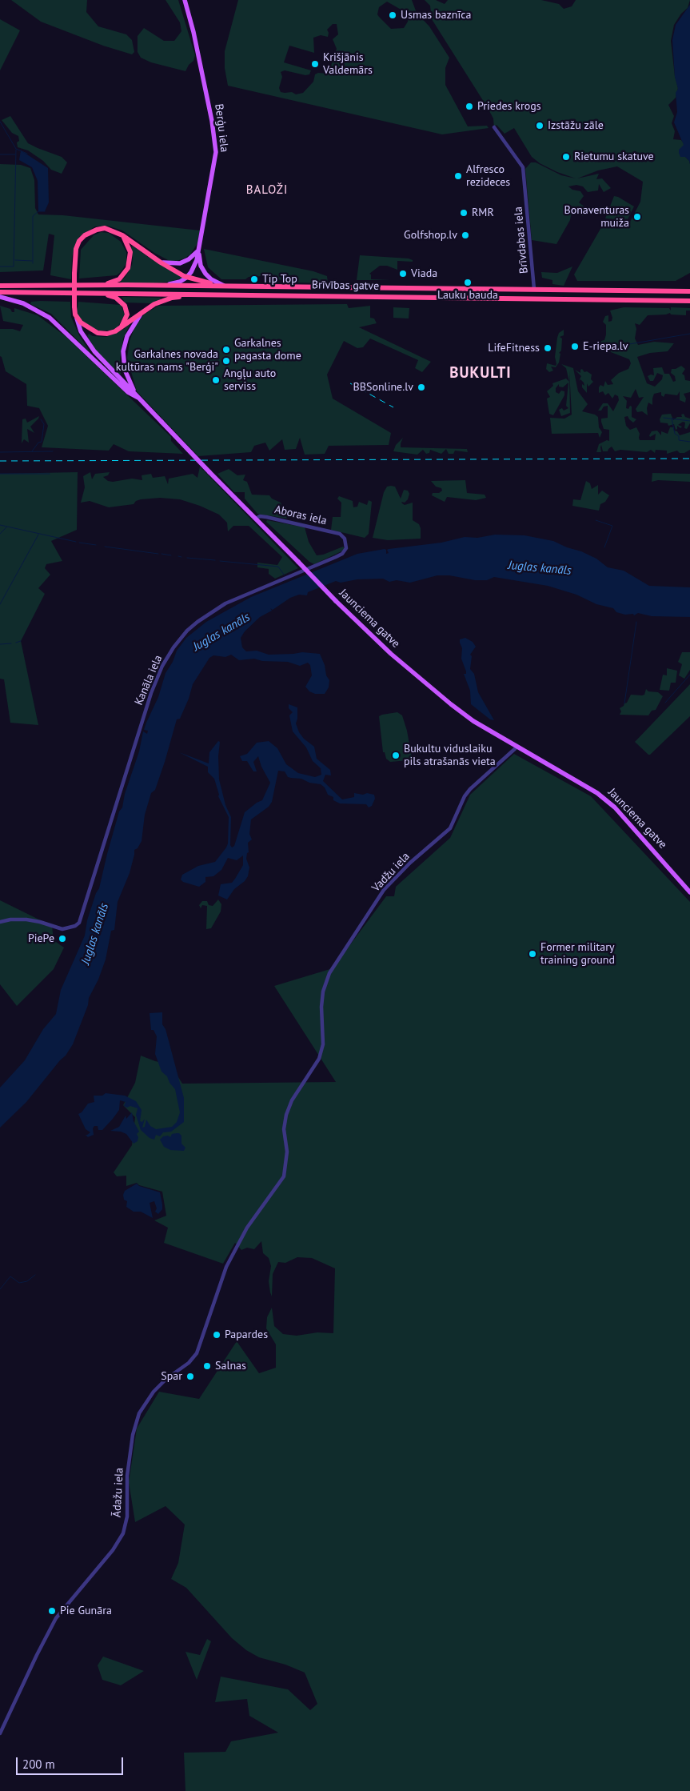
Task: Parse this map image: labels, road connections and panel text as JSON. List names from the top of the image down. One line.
{"streets":{"highway":["Brīvības gatve"],"main road":["Berģu iela","Jaunciema gatve"],"street":["Brīvdabas iela","Aboras iela","Kanāla iela","Vadžu iela","Ādažu iela"]},"crossings":[["Brīvdabas iela","Brīvības gatve"],["Aboras iela","Jaunciema gatve"],["Aboras iela","Kanāla iela"],["Jaunciema gatve","Vadžu iela"],["Vadžu iela","Ādažu iela"]],"districts":["BALOŽI","BUKULTI"],"water":["Juglas kanāls"],"places":["Usmas baznīca","Krišjānis Valdemārs","Priedes krogs","Izstāžu zāle","Rietumu skatuve","Alfresco rezideces","RMR","Bonaventuras muiža","Golfshop.lv","Viada","Tip Top","Lauku bauda","E-riepa.lv","LifeFitness","Garkalnes pagasta dome","Garkalnes novada kultūras nams \"Berģi\"","Angļu auto serviss","BBSonline.lv","Bukultu viduslaiku pils atrašanās vieta","PiePe","Former military training ground","Papardes","Salnas","Spar","Pie Gunāra"],"scale_bar":"200 m"}
